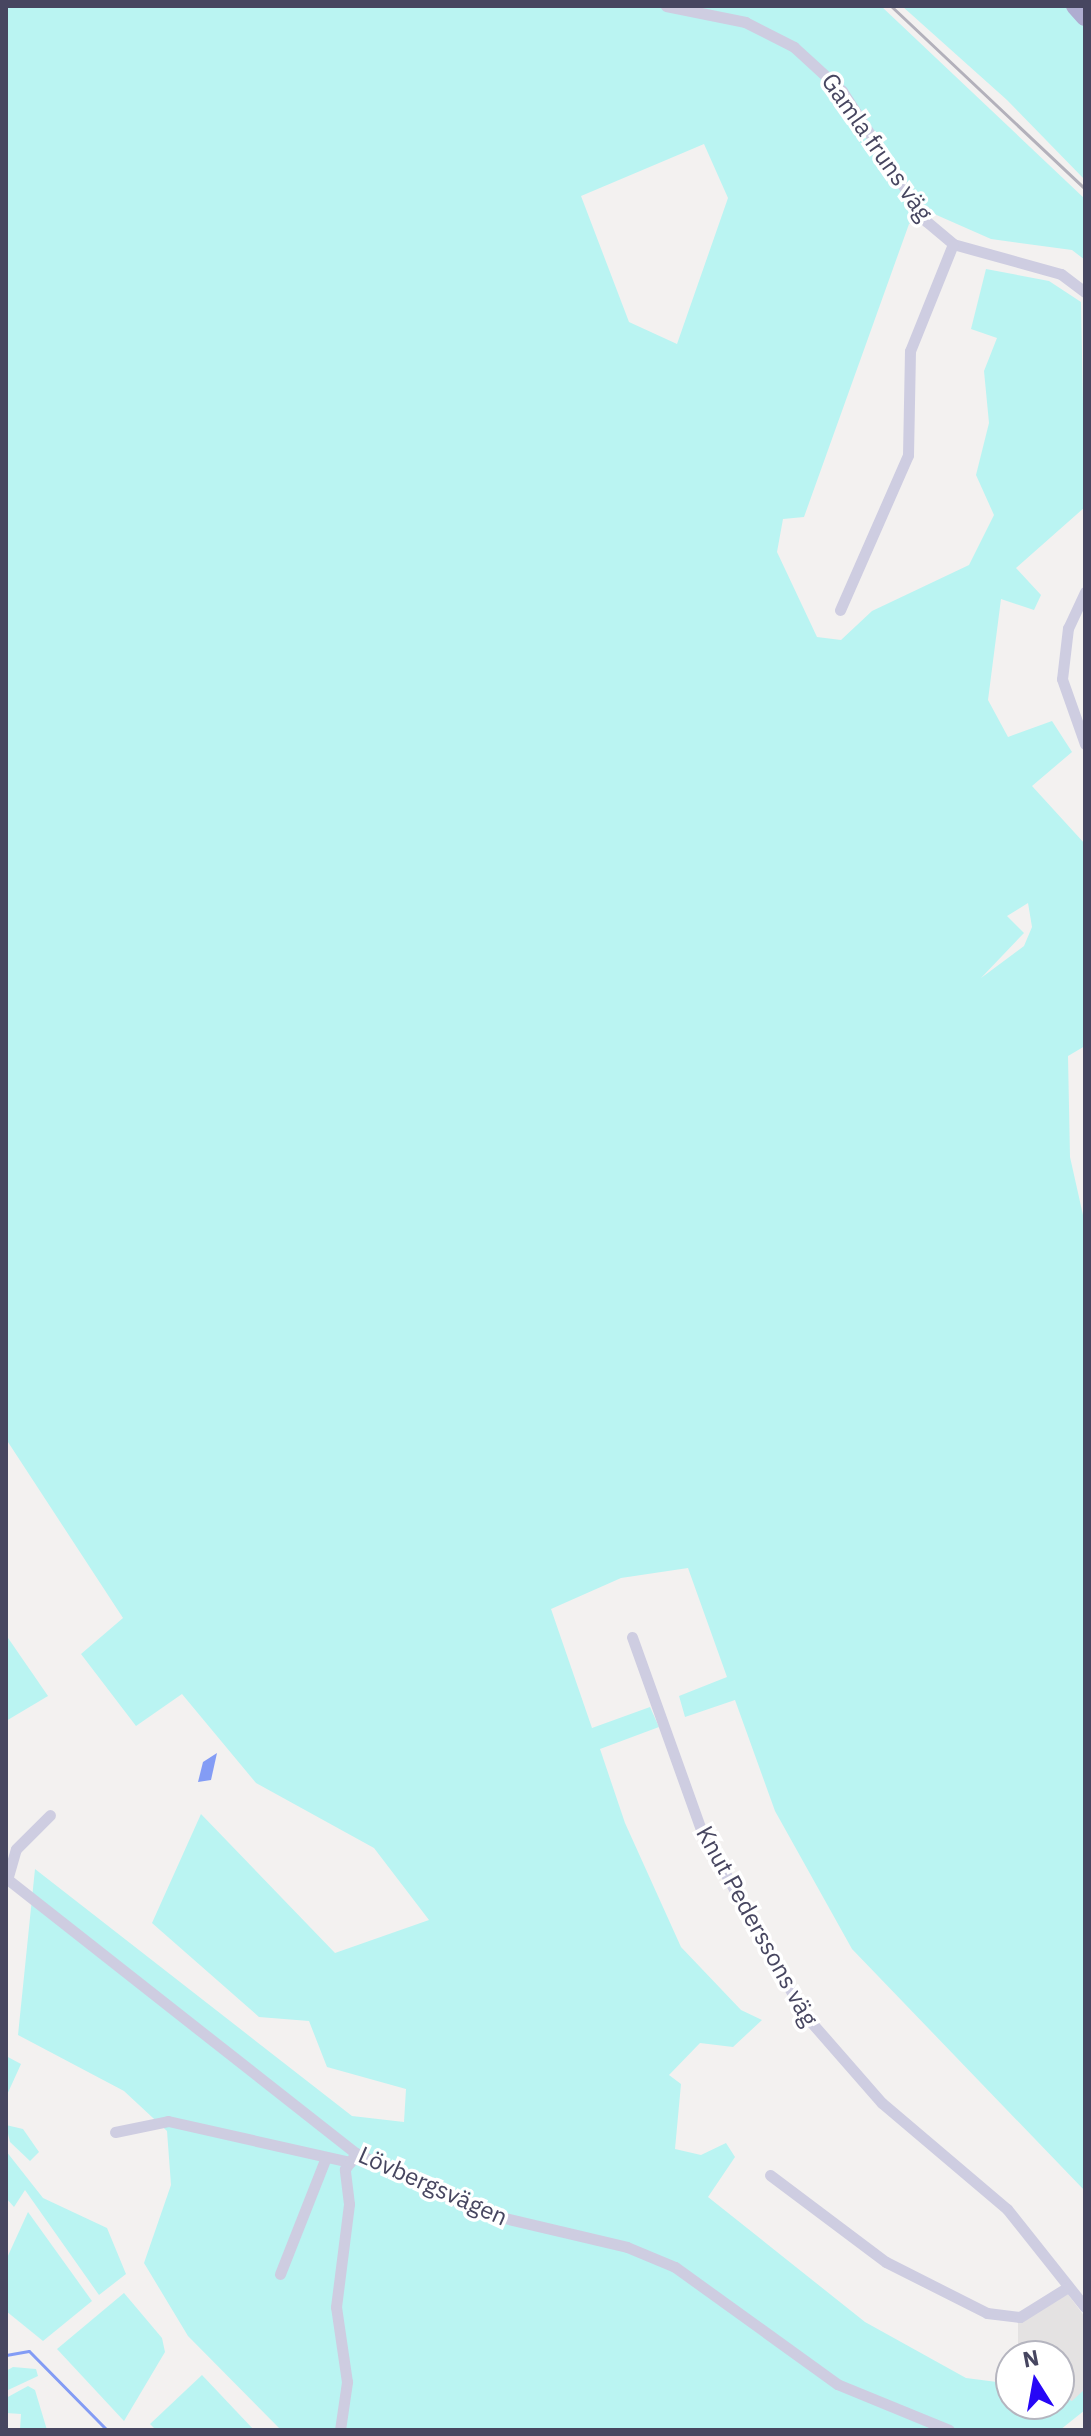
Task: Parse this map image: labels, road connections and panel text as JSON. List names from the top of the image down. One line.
{"streets":{"street":["Gamla fruns väg","Knut Pederssons väg","Lövbergsvägen"]},"north":"top"}
